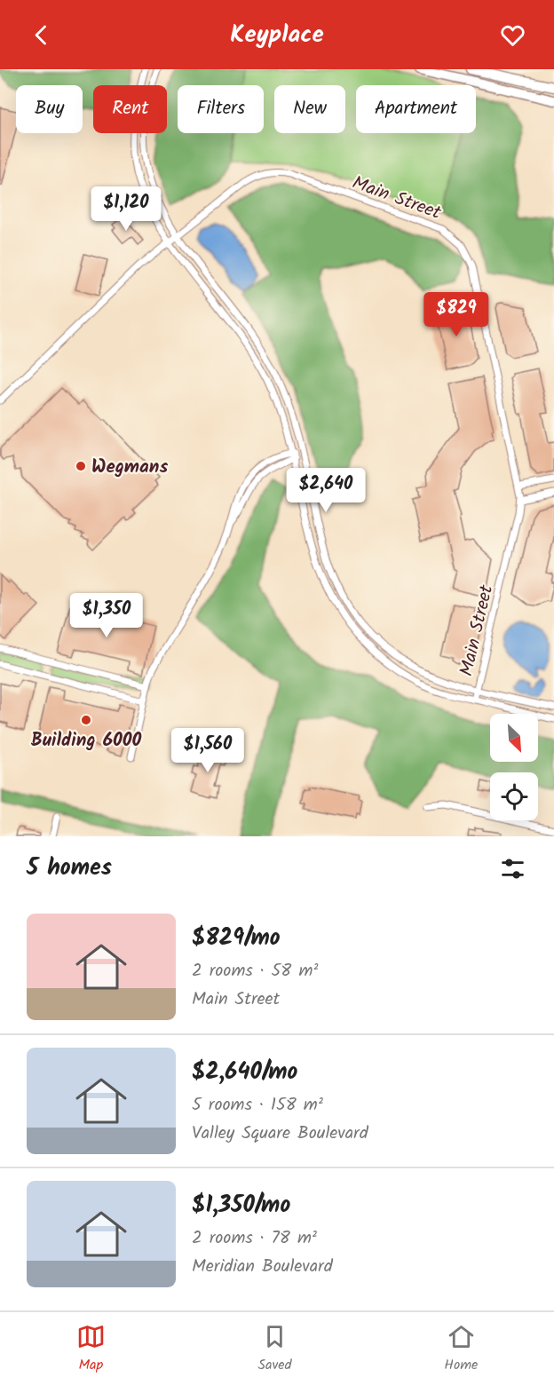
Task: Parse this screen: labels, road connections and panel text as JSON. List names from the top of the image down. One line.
{"streets":{"street":["Main Street"]},"places":["Wegmans","Building 6000"],"north":"bottom right","page":{"header":"Keyplace","chip":["Buy","Rent","Filters","New","Apartment"],"price":["$1,120","$829","$2,640","$1,350","$1,560"],"heading":"5 homes","list":[{"name":"$829/mo","note":"2 rooms · 58 m² · Main Street"},{"name":"$2,640/mo","note":"5 rooms · 158 m² · Valley Square Boulevard"},{"name":"$1,350/mo","note":"2 rooms · 78 m² · Meridian Boulevard"}],"tabs":["Map","Saved","Home"]}}
